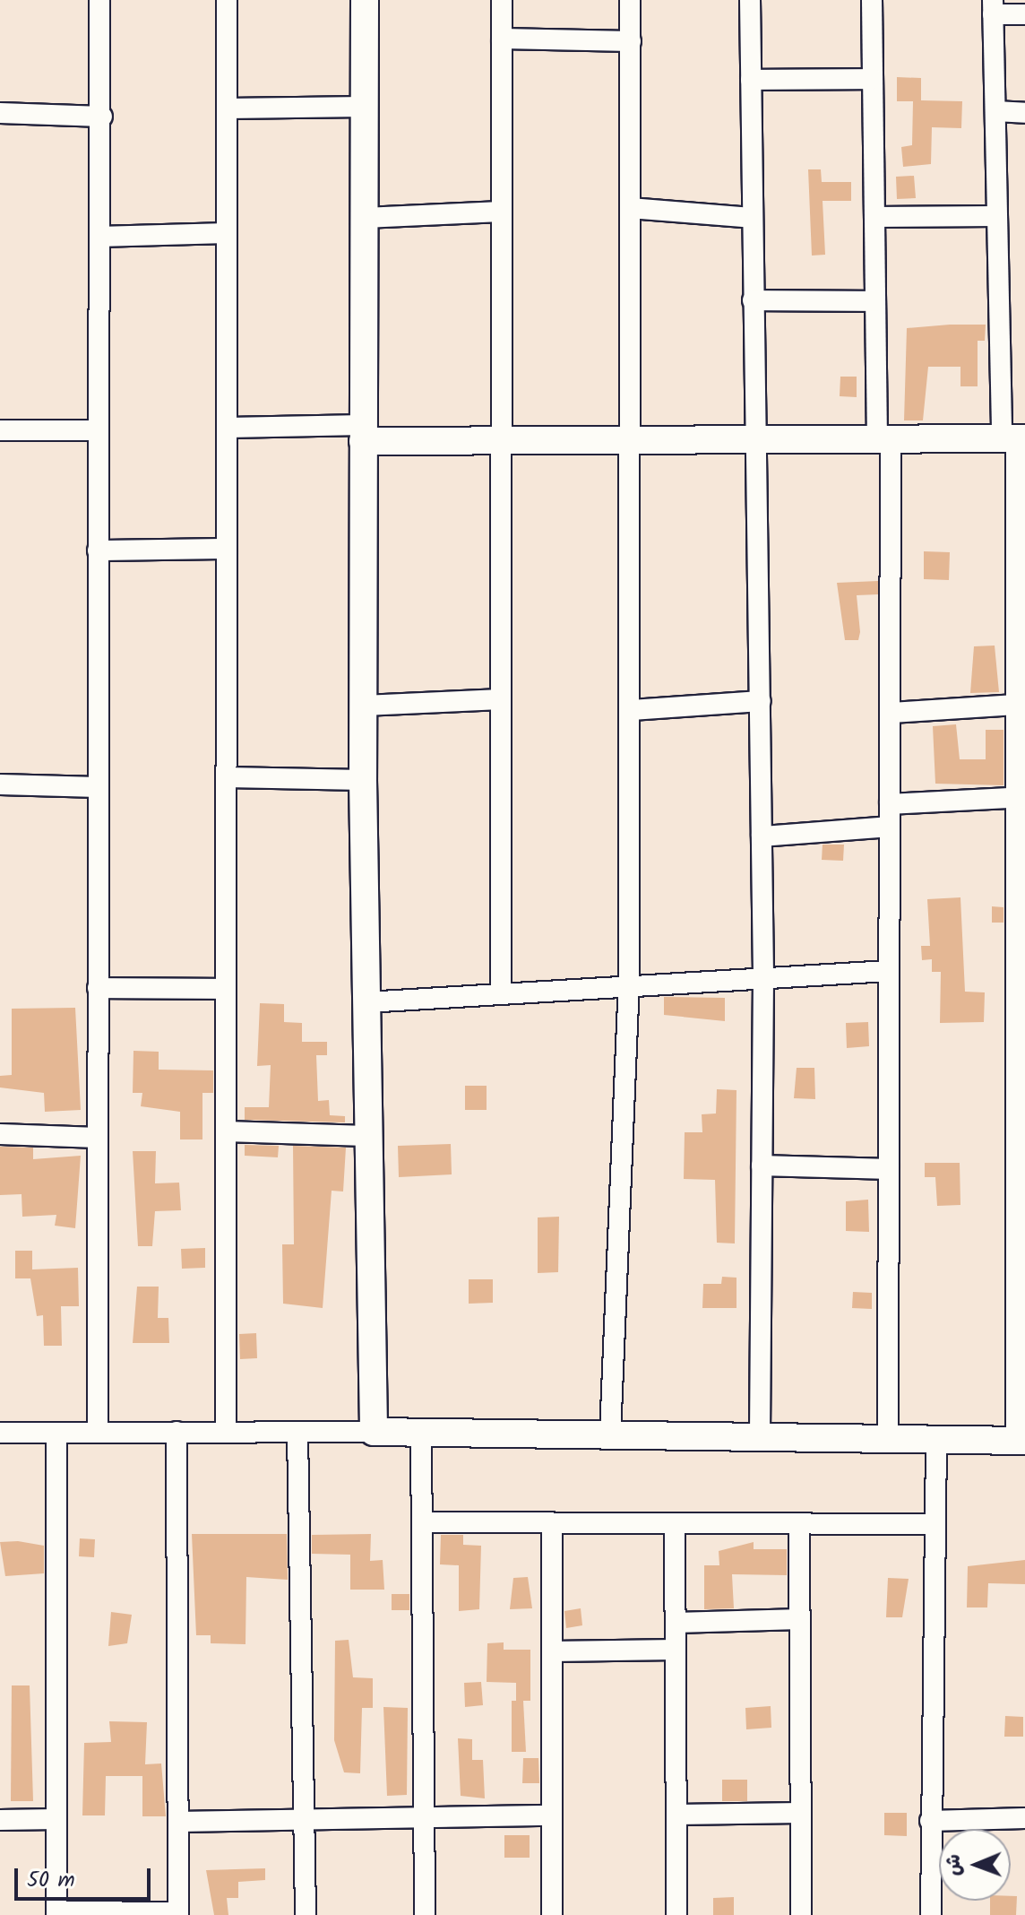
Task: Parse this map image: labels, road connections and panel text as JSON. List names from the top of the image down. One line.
{"scale_bar":"50 m","north":"left"}
